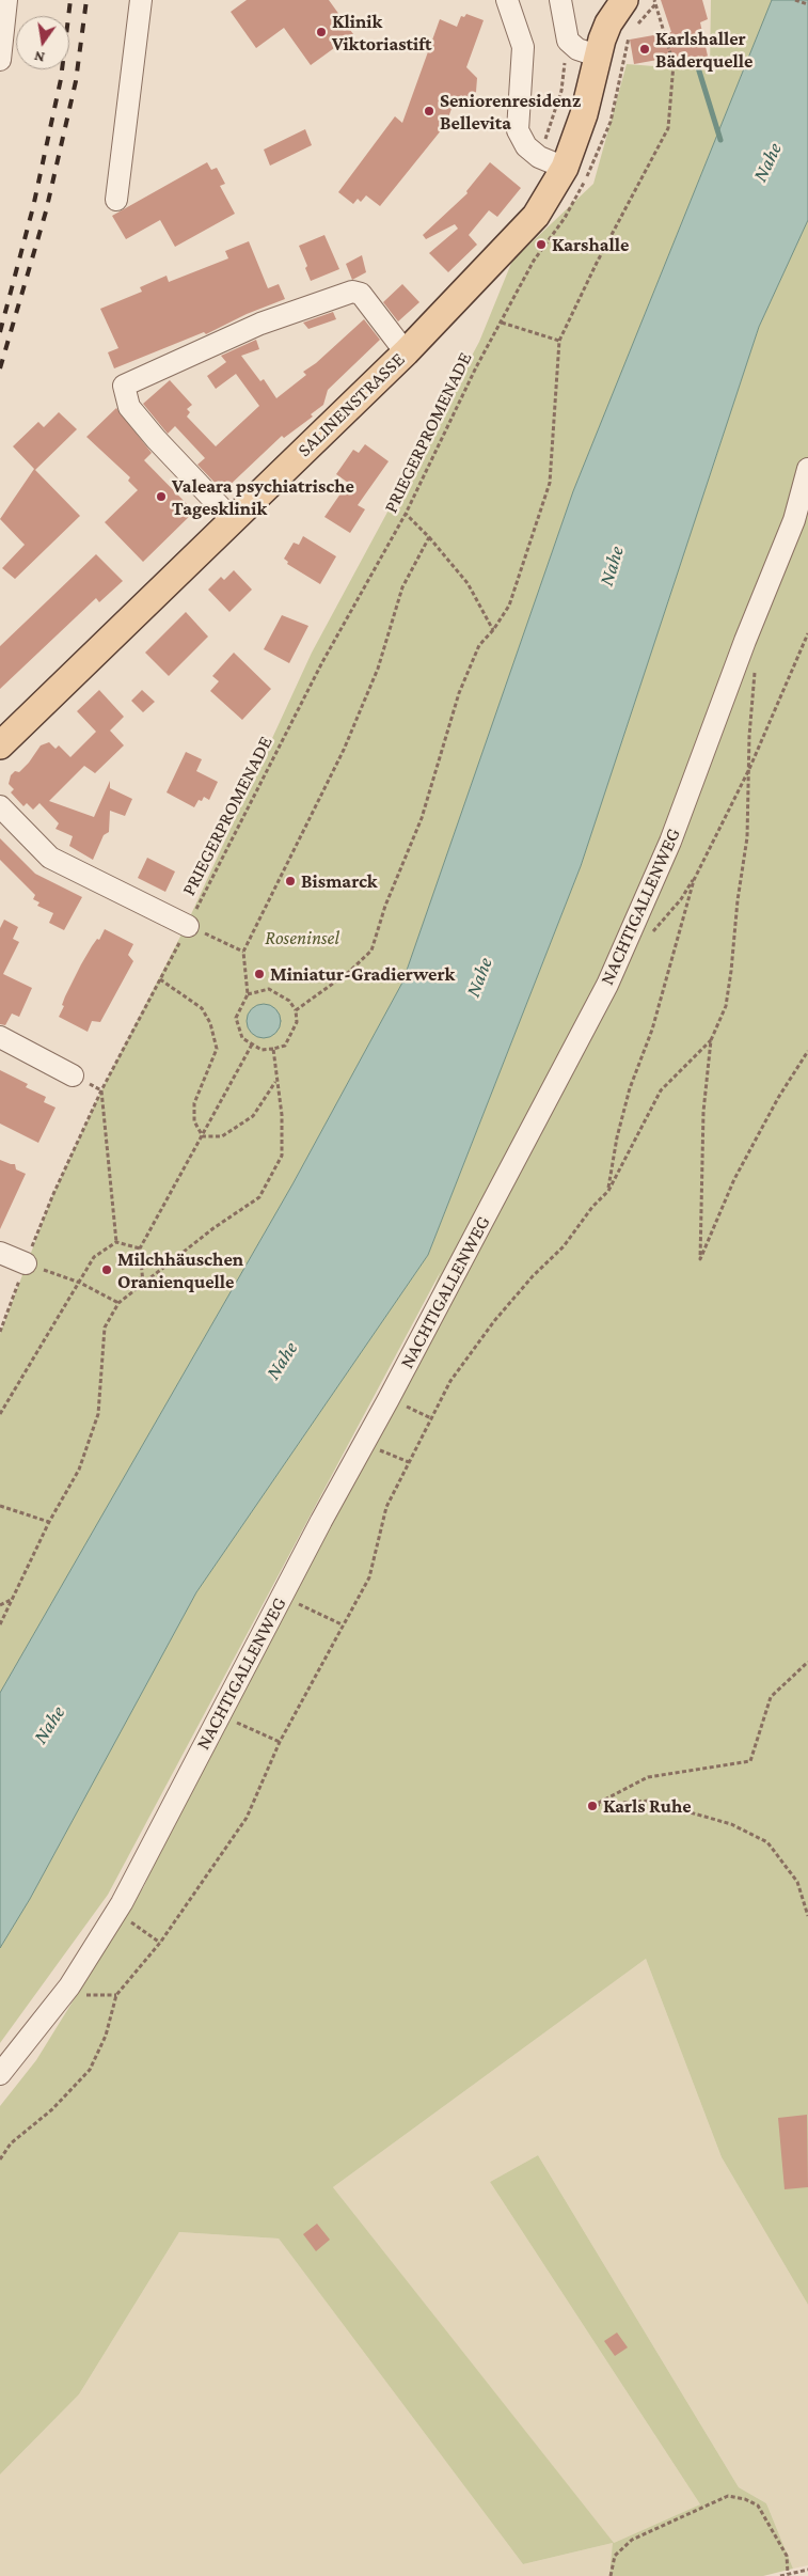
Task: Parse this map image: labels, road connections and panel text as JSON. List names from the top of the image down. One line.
{"streets":{"main road":["SALINENSTRASSE"],"street":["NACHTIGALLENWEG"],"path":["PRIEGERPROMENADE"]},"water":["Nahe"],"parks":["Roseninsel"],"places":["Klinik Viktoriastift","Karlshaller Bäderquelle","Seniorenresidenz Bellevita","Karshalle","Valeara psychiatrische Tagesklinik","Bismarck","Miniatur-Gradierwerk","Milchhäuschen Oranienquelle","Karls Ruhe"],"north":"bottom"}
